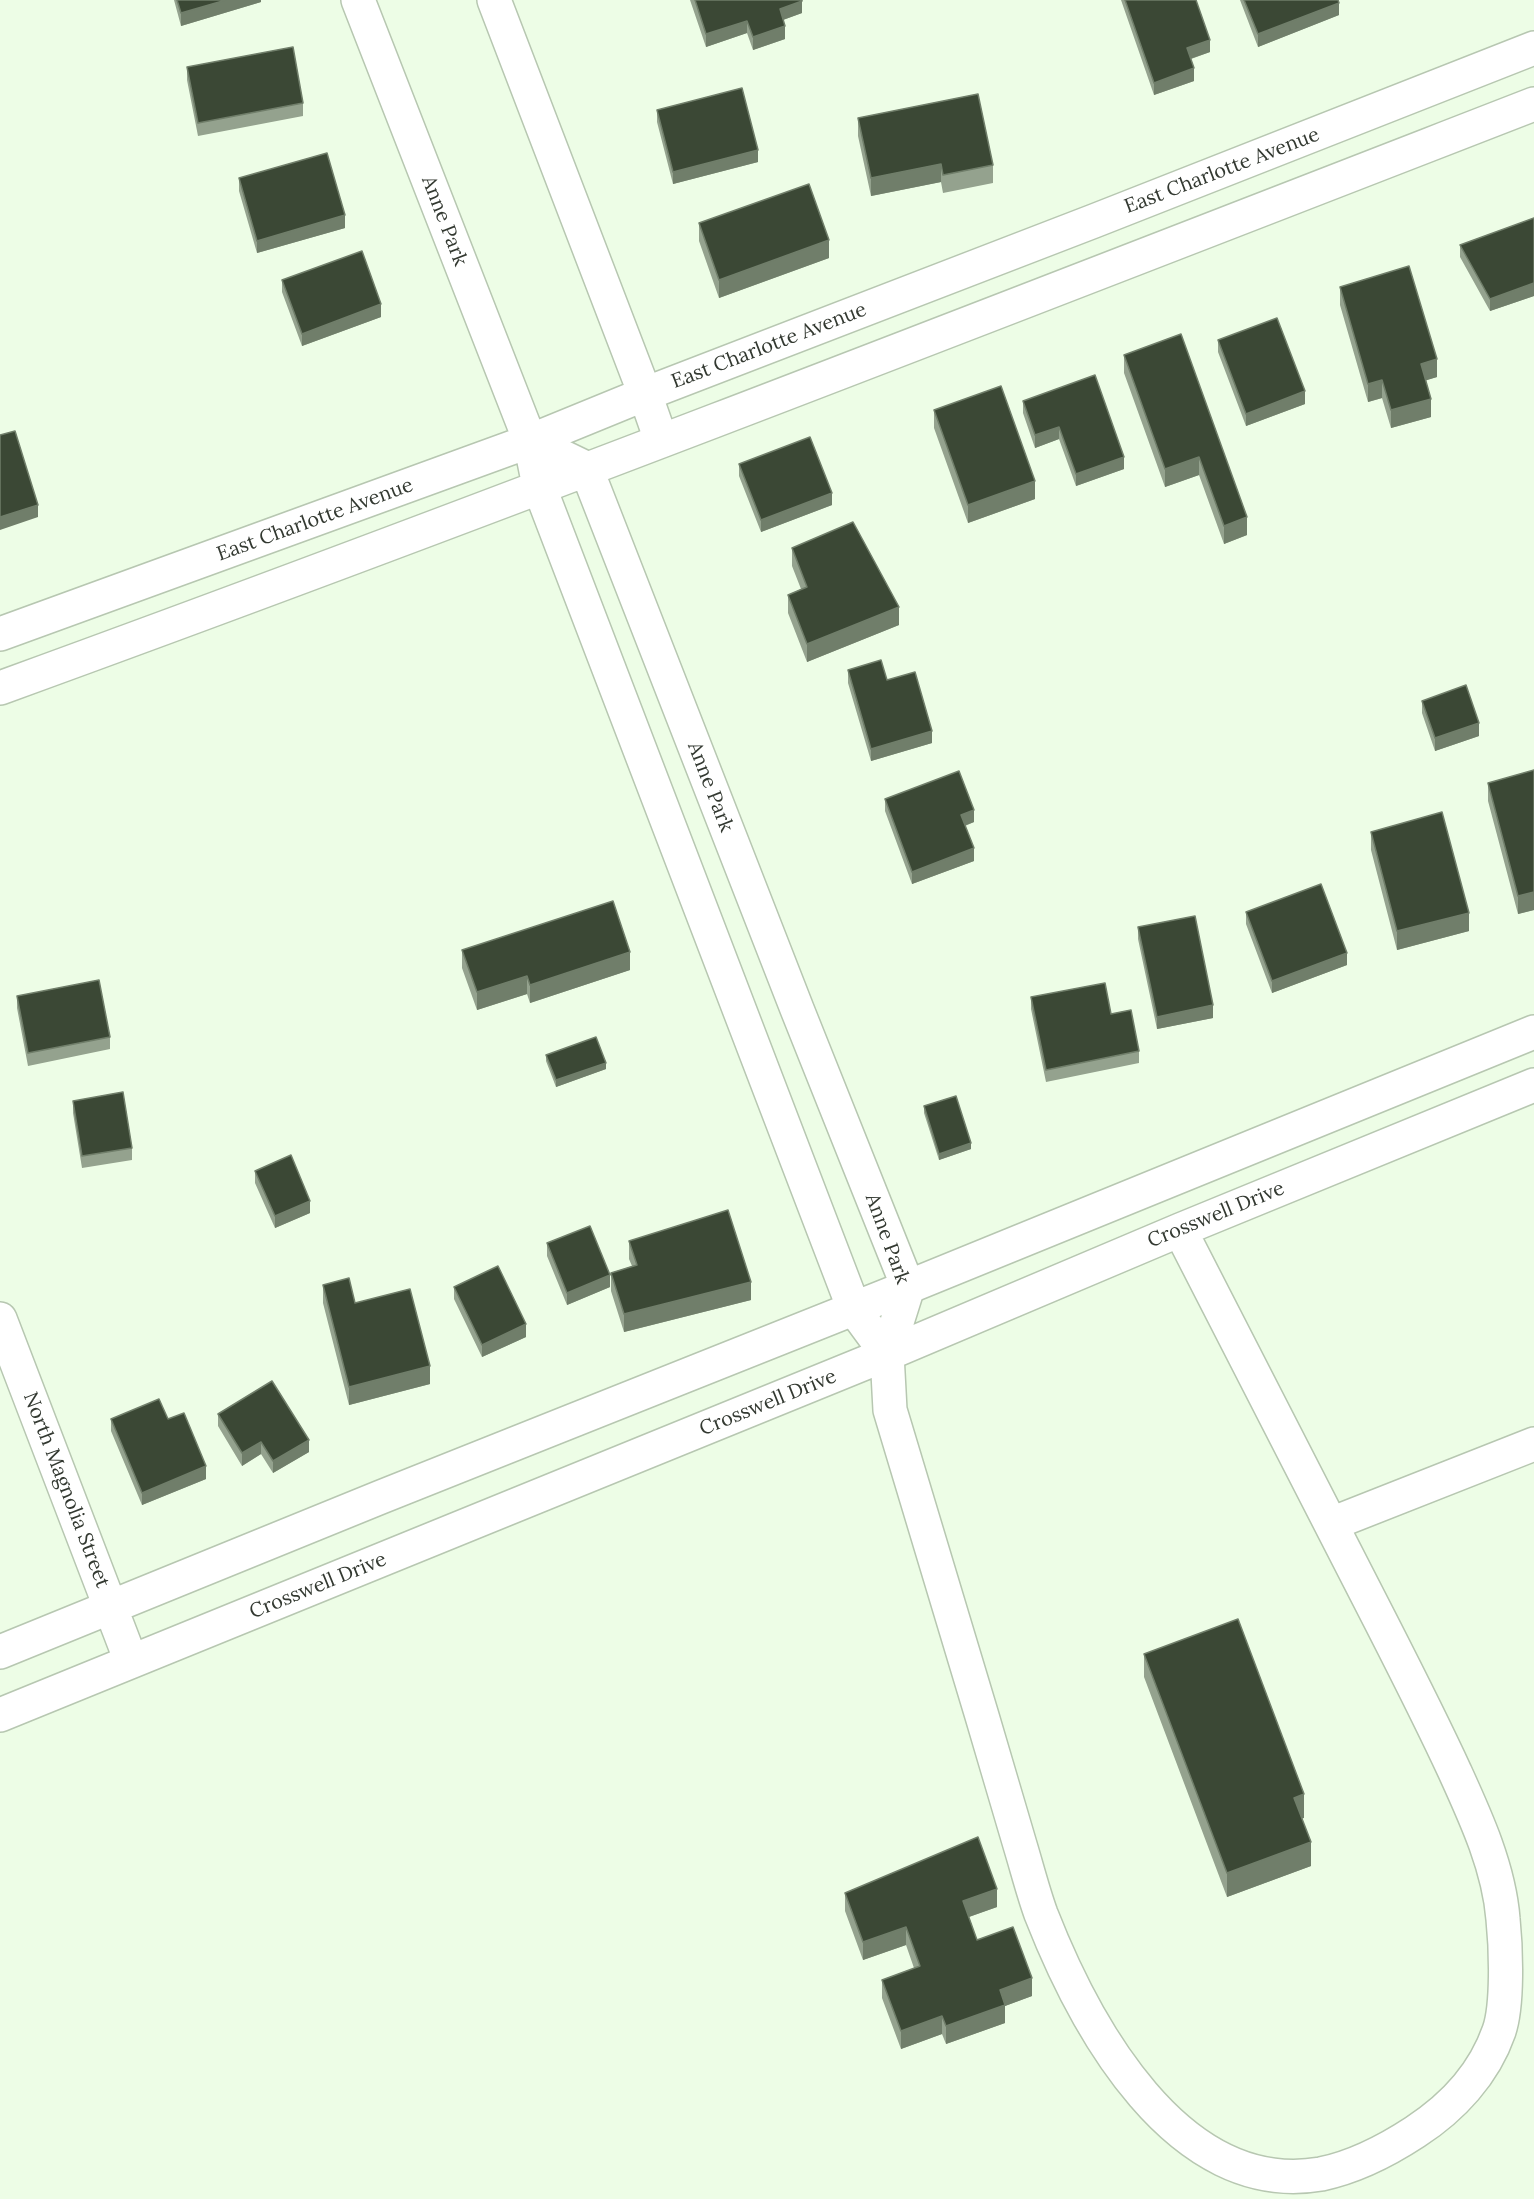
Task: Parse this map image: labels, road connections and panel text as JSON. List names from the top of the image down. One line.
{"streets":{"street":["East Charlotte Avenue","Anne Park","Crosswell Drive","North Magnolia Street"]},"crossings":[["East Charlotte Avenue","Anne Park"],["Anne Park","Crosswell Drive"],["Crosswell Drive","North Magnolia Street"]]}
